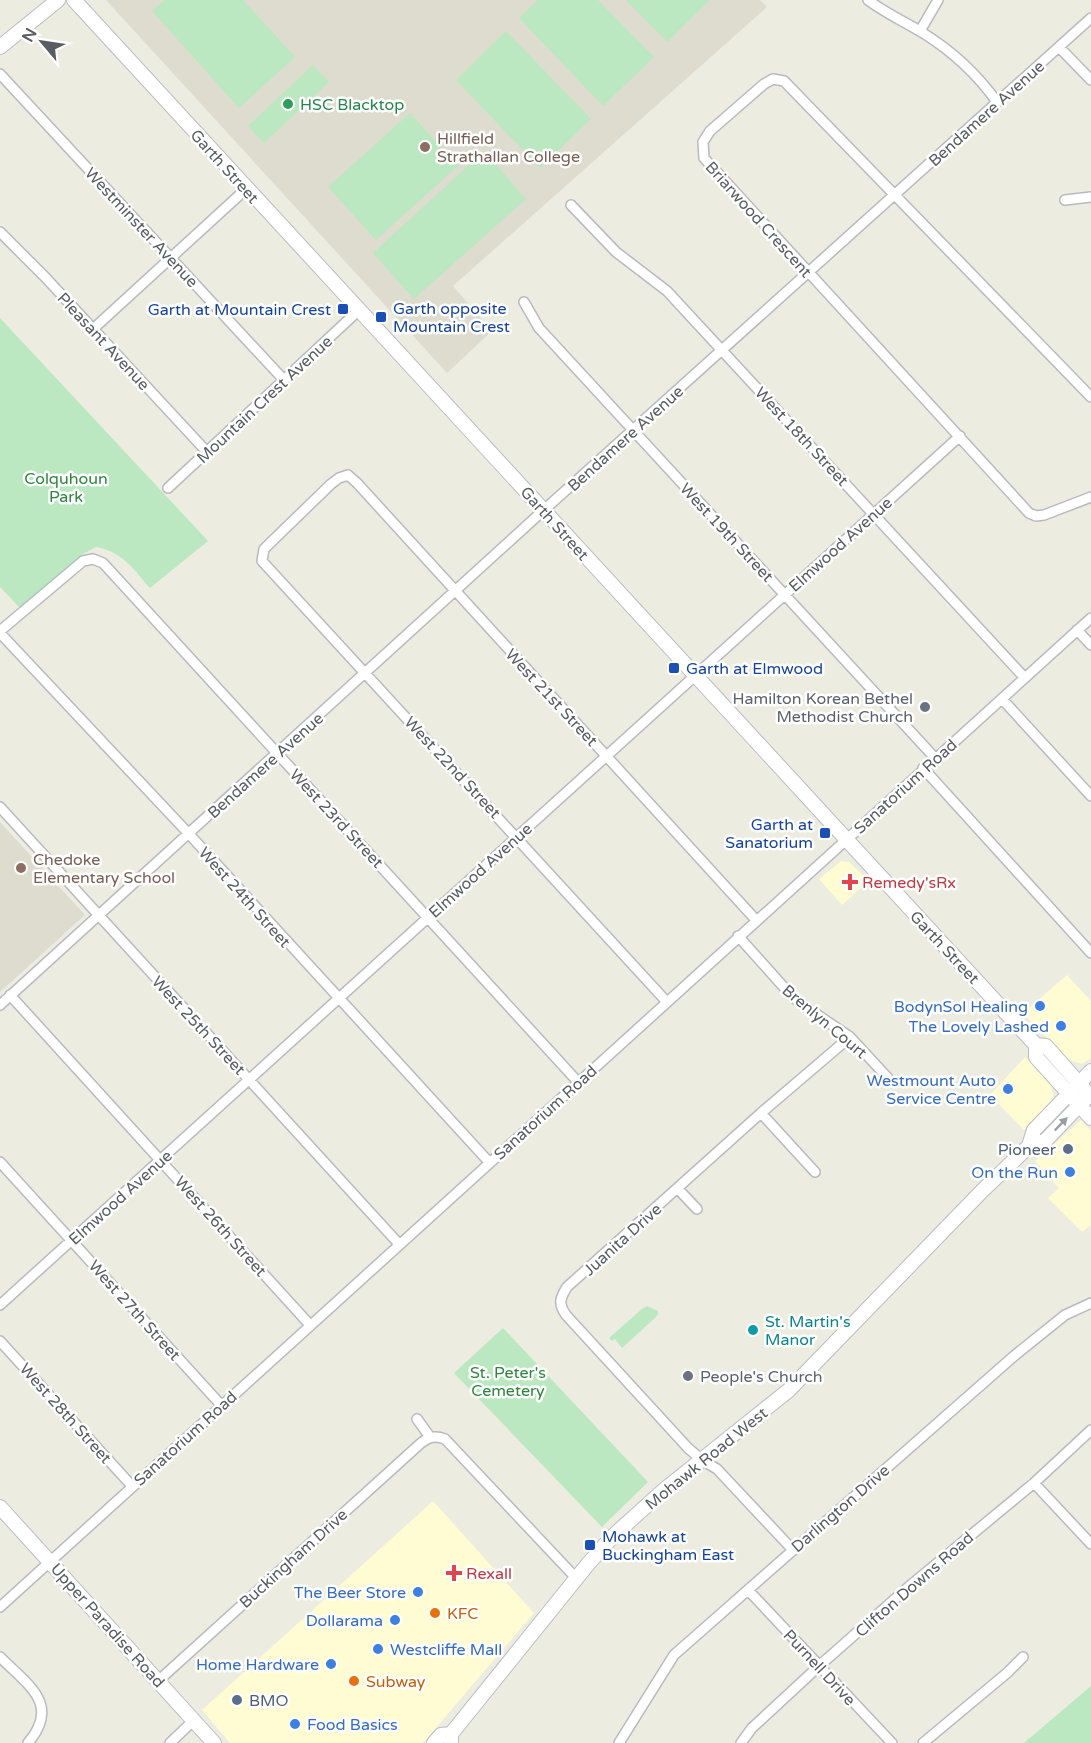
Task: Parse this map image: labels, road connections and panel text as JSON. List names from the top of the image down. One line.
{"streets":{"main road":["Garth Street","Mohawk Road West","Upper Paradise Road"],"street":["Bendamere Avenue","Briarwood Crescent","Westminster Avenue","Pleasant Avenue","Mountain Crest Avenue","West 18th Street","West 19th Street","Elmwood Avenue","West 21st Street","West 22nd Street","Sanatorium Road","West 23rd Street","West 24th Street","Brenlyn Court","West 25th Street","West 26th Street","Juanita Drive","West 27th Street","West 28th Street","Darlington Drive","Buckingham Drive","Clifton Downs Road","Purnell Drive"]},"crossings":[["Bendamere Avenue","Garth Street"],["Bendamere Avenue","Briarwood Crescent"],["Bendamere Avenue","West 18th Street"],["Bendamere Avenue","West 19th Street"],["Bendamere Avenue","West 21st Street"],["Bendamere Avenue","West 22nd Street"],["Bendamere Avenue","West 23rd Street"],["Bendamere Avenue","West 24th Street"],["Bendamere Avenue","West 25th Street"],["Bendamere Avenue","West 26th Street"],["Garth Street","Mountain Crest Avenue"],["Garth Street","Elmwood Avenue"],["Garth Street","Sanatorium Road"],["Garth Street","Mohawk Road West"],["Briarwood Crescent","Elmwood Avenue"],["Westminster Avenue","Mountain Crest Avenue"],["Pleasant Avenue","Mountain Crest Avenue"],["West 18th Street","Elmwood Avenue"],["West 18th Street","Sanatorium Road"],["West 19th Street","Elmwood Avenue"],["West 19th Street","Sanatorium Road"],["Elmwood Avenue","West 21st Street"],["Elmwood Avenue","West 22nd Street"],["Elmwood Avenue","West 23rd Street"],["Elmwood Avenue","West 24th Street"],["Elmwood Avenue","West 25th Street"],["Elmwood Avenue","West 26th Street"],["Elmwood Avenue","West 27th Street"],["West 21st Street","West 22nd Street"],["West 21st Street","Sanatorium Road"],["West 22nd Street","Sanatorium Road"],["Sanatorium Road","West 23rd Street"],["Sanatorium Road","West 24th Street"],["Sanatorium Road","Brenlyn Court"],["Sanatorium Road","West 25th Street"],["Sanatorium Road","West 26th Street"],["Sanatorium Road","West 27th Street"],["Sanatorium Road","West 28th Street"],["Sanatorium Road","Upper Paradise Road"],["West 23rd Street","West 24th Street"],["Brenlyn Court","Juanita Drive"],["Juanita Drive","Mohawk Road West"],["Darlington Drive","Purnell Drive"],["Buckingham Drive","Upper Paradise Road"],["Clifton Downs Road","Purnell Drive"]],"parks":["Colquhoun Park","St. Peter's Cemetery"],"places":{"other":["HSC Blacktop","Hillfield Strathallan College","Hamilton Korean Bethel Methodist Church","Chedoke Elementary School","BodynSol Healing","The Lovely Lashed","Westmount Auto Service Centre","Pioneer","On the Run","St. Martin's Manor","People's Church","The Beer Store","KFC","Dollarama","Westcliffe Mall","Home Hardware","Subway","BMO","Food Basics"],"transit":["Garth at Mountain Crest","Garth opposite Mountain Crest","Garth at Elmwood","Garth at Sanatorium","Mohawk at Buckingham East"],"health":["Remedy'sRx","Rexall"]},"north":"top left"}
